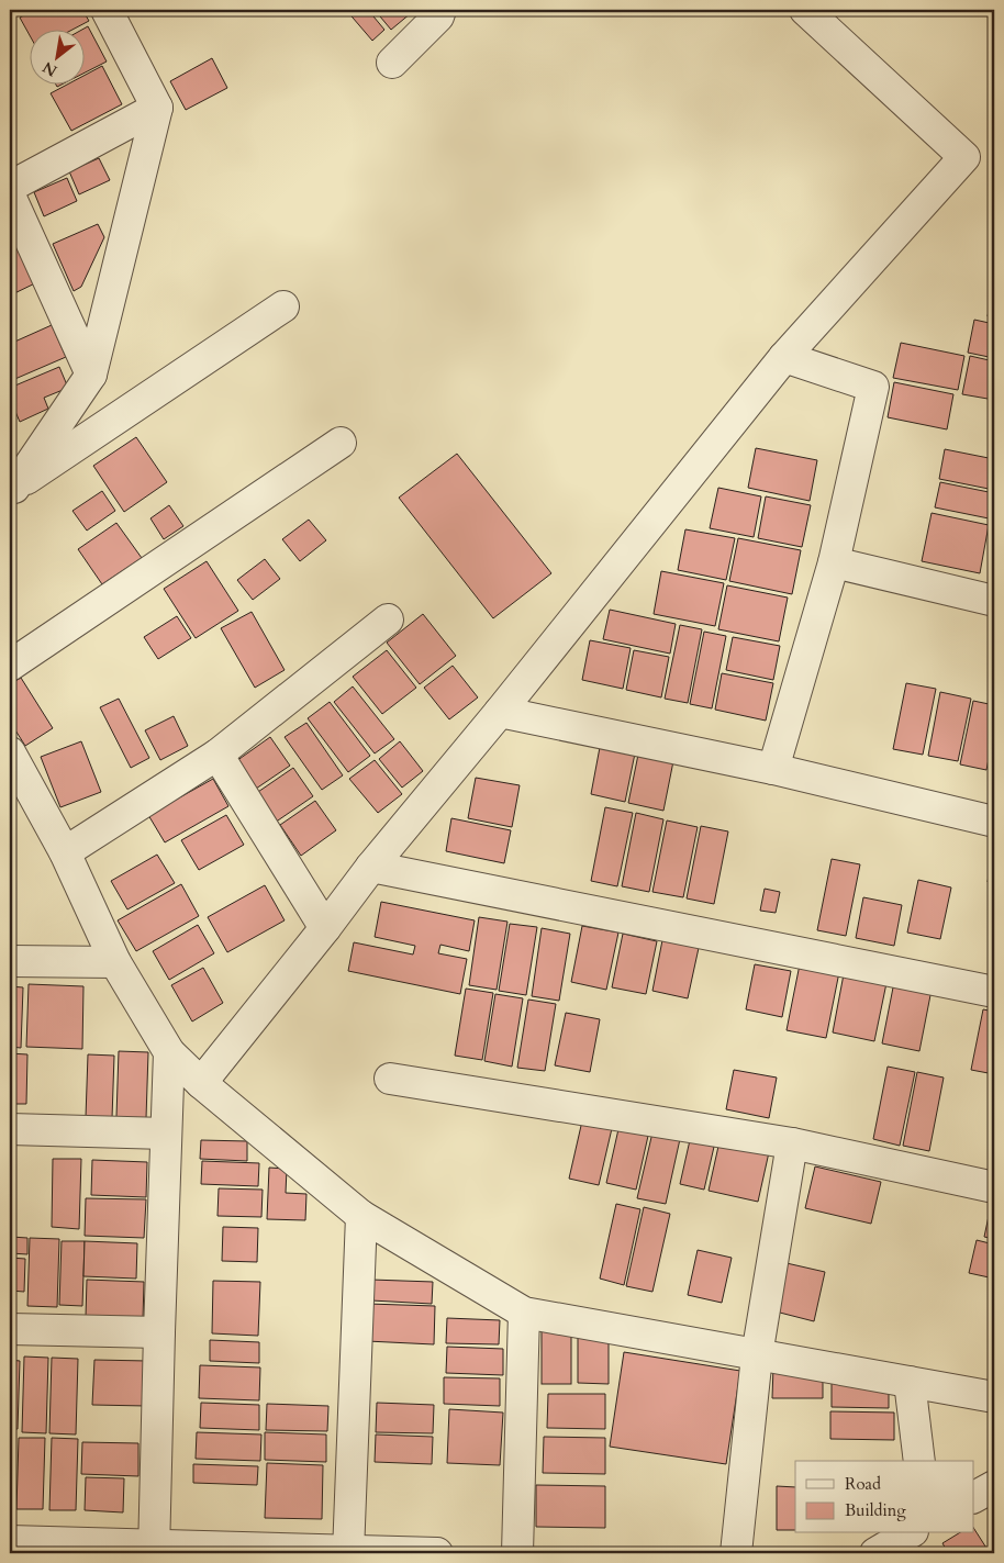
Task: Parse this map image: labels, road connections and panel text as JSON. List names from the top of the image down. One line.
{"legend":["Road","Building"],"north":"bottom left"}
